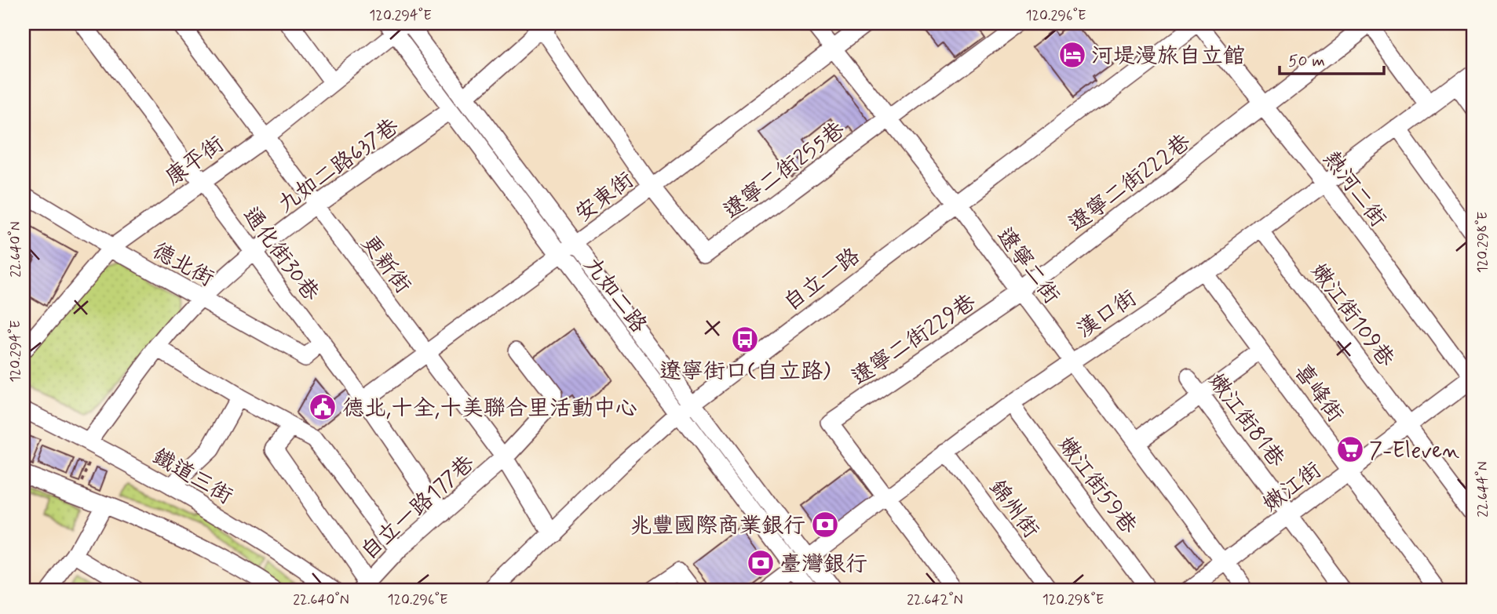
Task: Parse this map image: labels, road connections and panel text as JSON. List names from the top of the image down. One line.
{"streets":{"street":["康平街","九如二路637巷","遼寧二街255巷","遼寧二街222巷","熱河二街","安東街","通化街30巷","德北街","更新街","遼寧二街","自立一路","九如二路","漢口街","嫩江街109巷","遼寧二街229巷","喜峰街","嫩江街81巷","鐵道三街","嫩江街59巷","嫩江街","自立一路177巷","錦州街"]},"crossings":[["康平街","通化街30巷"],["康平街","德北街"],["康平街","更新街"],["康平街","九如二路"],["九如二路637巷","通化街30巷"],["九如二路637巷","德北街"],["九如二路637巷","更新街"],["九如二路637巷","九如二路"],["九如二路637巷","鐵道三街"],["遼寧二街255巷","安東街"],["遼寧二街255巷","遼寧二街"],["遼寧二街222巷","熱河二街"],["遼寧二街222巷","遼寧二街"],["遼寧二街222巷","漢口街"],["遼寧二街222巷","遼寧二街229巷"],["熱河二街","自立一路"],["熱河二街","漢口街"],["熱河二街","嫩江街"],["安東街","通化街30巷"],["安東街","更新街"],["安東街","遼寧二街"],["安東街","九如二路"],["通化街30巷","德北街"],["通化街30巷","自立一路177巷"],["更新街","自立一路"],["更新街","自立一路177巷"],["遼寧二街","自立一路"],["遼寧二街","漢口街"],["遼寧二街","遼寧二街229巷"],["遼寧二街","嫩江街"],["自立一路","九如二路"],["九如二路","漢口街"],["漢口街","嫩江街109巷"],["漢口街","遼寧二街229巷"],["漢口街","喜峰街"],["漢口街","嫩江街59巷"],["漢口街","錦州街"],["嫩江街109巷","嫩江街"],["喜峰街","嫩江街"],["嫩江街81巷","嫩江街"]],"places":{"hotel":["河堤漫旅自立館"],"bus stop":["遼寧街口(自立路)"],"public building":["德北,十全,十美聯合里活動中心"],"supermarket":["7-Eleven"],"bank":["兆豐國際商業銀行","臺灣銀行"]},"scale_bar":"50 m","coordinates":["120.294°E","120.296°E","120.298°E","22.640°N","22.644°N","22.642°N"]}
